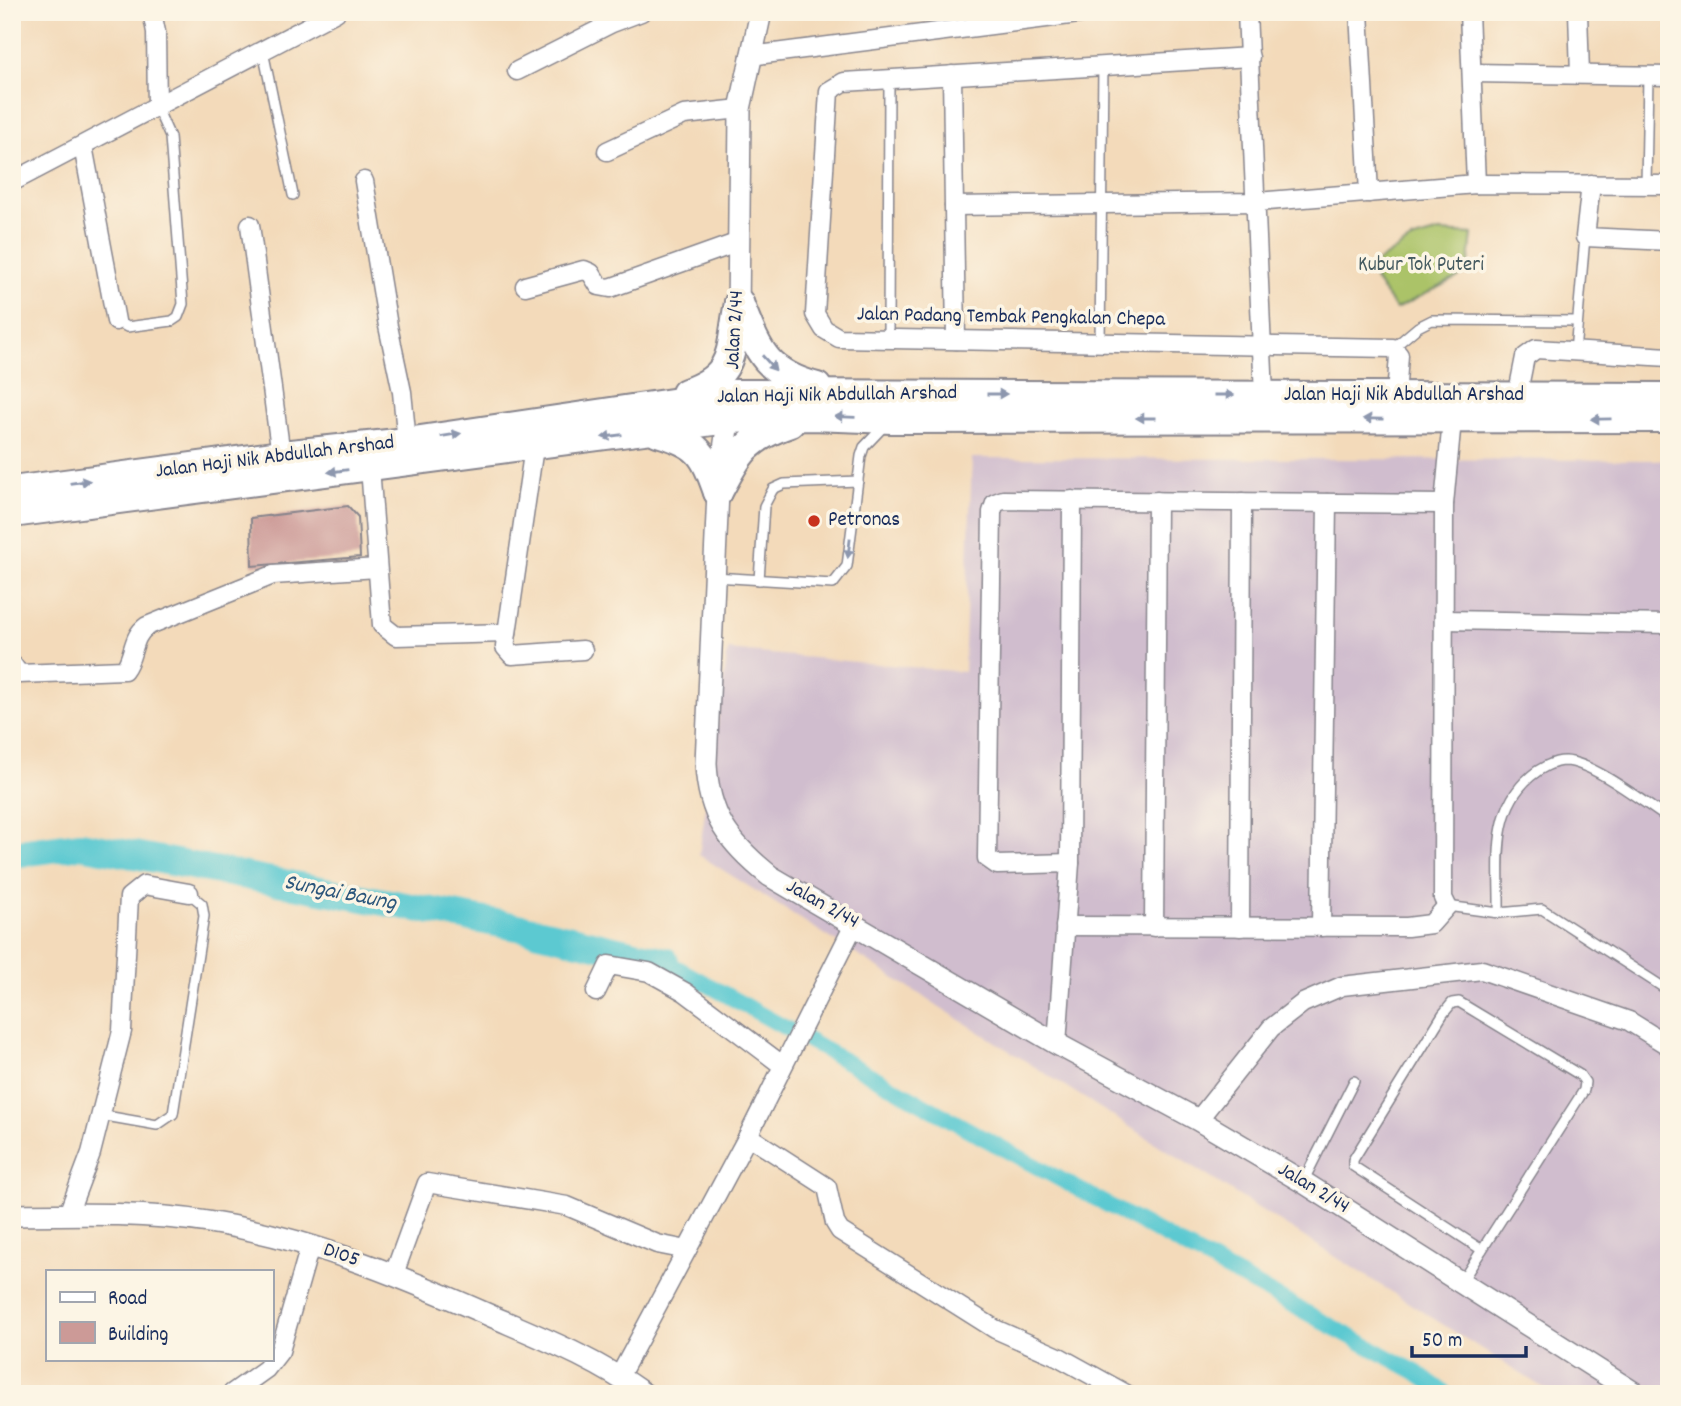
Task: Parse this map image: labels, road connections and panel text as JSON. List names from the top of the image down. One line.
{"streets":{"main road":["Jalan Haji Nik Abdullah Arshad"],"street":["Jalan Padang Tembak Pengkalan Chepa","Jalan 2/44","D105"]},"crossings":[["Jalan 2/44","Jalan Haji Nik Abdullah Arshad"]],"water":["Sungai Baung"],"parks":["Kubur Tok Puteri"],"places":["Petronas"],"legend":["Road","Building"],"scale_bar":"50 m"}
